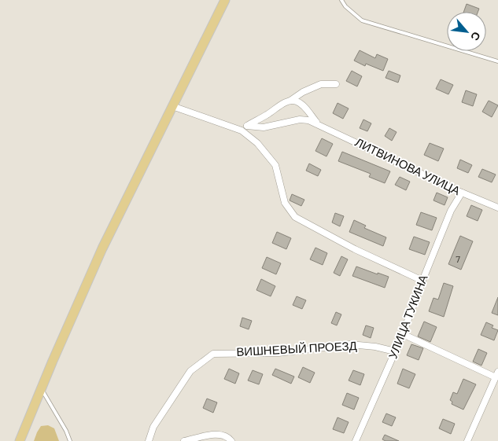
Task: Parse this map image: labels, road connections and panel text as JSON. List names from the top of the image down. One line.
{"streets":{"street":["ЛИТВИНОВА УЛИЦА","УЛИЦА ТУКИНА","ВИШНЕВЫЙ ПРОЕЗД"]},"crossings":[["ЛИТВИНОВА УЛИЦА","УЛИЦА ТУКИНА"],["УЛИЦА ТУКИНА","ВИШНЕВЫЙ ПРОЕЗД"]],"house_numbers":["7"],"north":"bottom right"}
